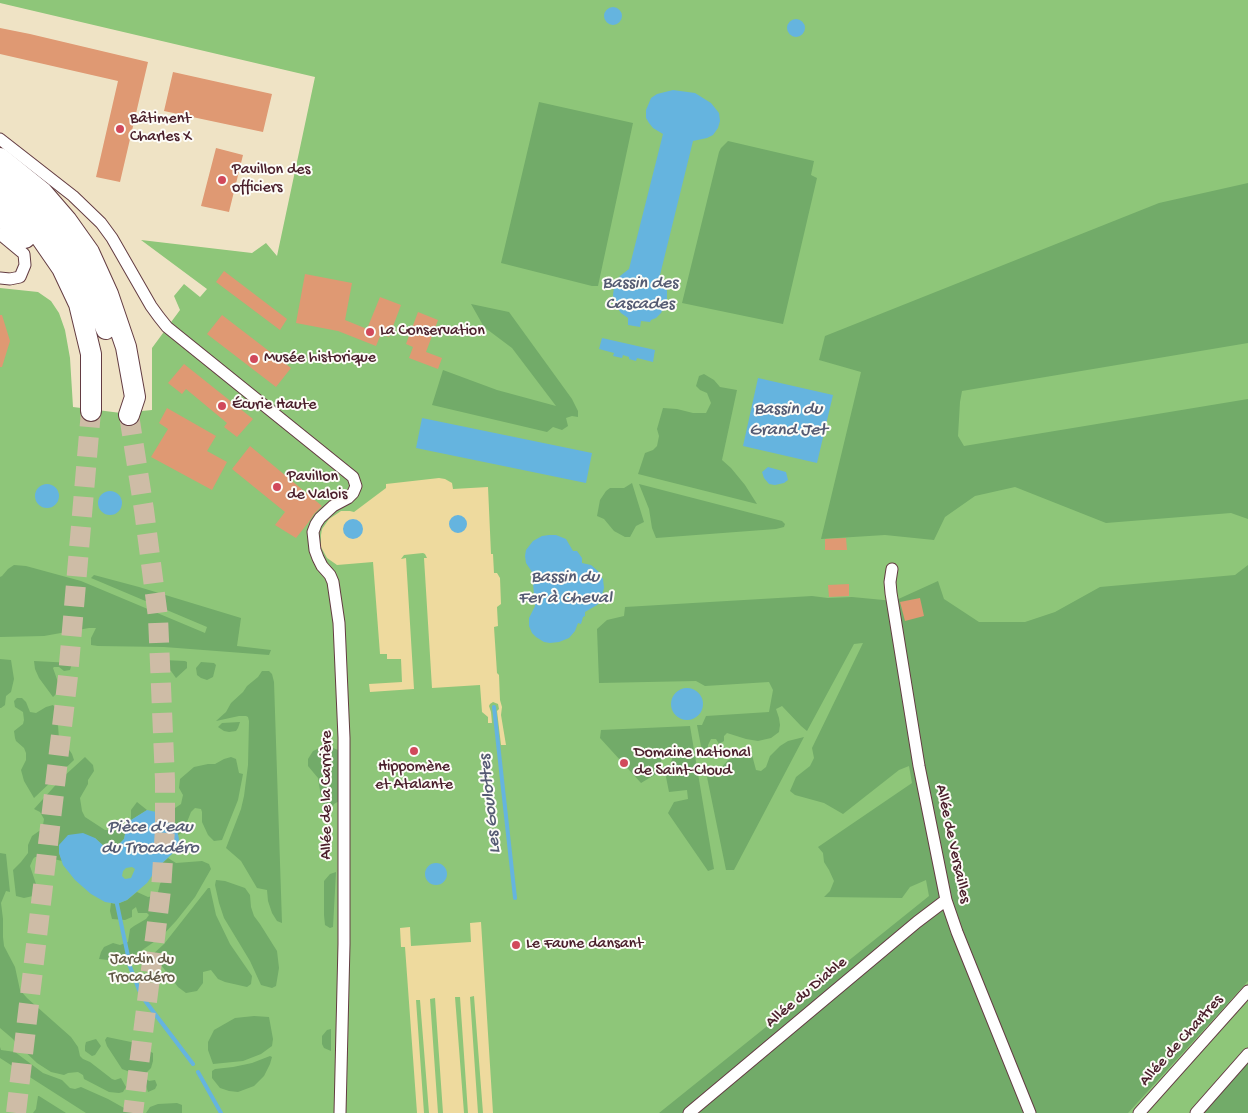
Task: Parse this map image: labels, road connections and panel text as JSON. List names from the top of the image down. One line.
{"streets":{"street":["Allée de la Carrière","Allée de Versailles","Allée du Diable","Allée de Chartres"]},"crossings":[["Allée de Versailles","Allée du Diable"]],"water":["Bassin des Cascades","Bassin du Grand Jet","Bassin du Fer à Cheval","Les Goulottes","Pièce d'eau du Trocadéro"],"parks":["Jardin du Trocadéro"],"places":["Bâtiment Charles X","Pavillon des officiers","La Conservation","Musée historique","Écurie Haute","Pavillon de Valois","Hippomène et Atalante","Domaine national de Saint-Cloud","Le Faune dansant"]}
